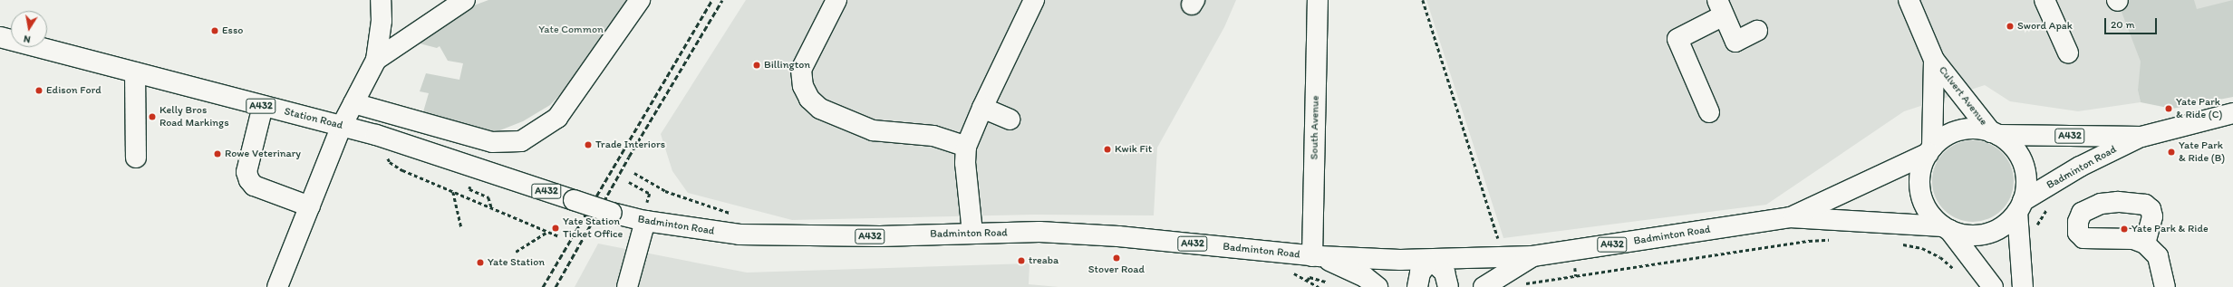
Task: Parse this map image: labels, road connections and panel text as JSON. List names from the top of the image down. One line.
{"streets":{"main road":["Culvert Avenue","A432","Station Road","South Avenue","Badminton Road"]},"crossings":[["Culvert Avenue","Badminton Road"],["Station Road","Badminton Road"],["South Avenue","Badminton Road"]],"parks":["Yate Common"],"places":["Sword Apak","Esso","Billington","Edison Ford","Yate Park & Ride (C)","Kelly Bros Road Markings","Trade Interiors","Kwik Fit","Yate Park & Ride (B)","Rowe Veterinary","Yate Station Ticket Office","Yate Park & Ride","Stover Road","treaba","Yate Station"],"scale_bar":"20 m","north":"bottom"}
